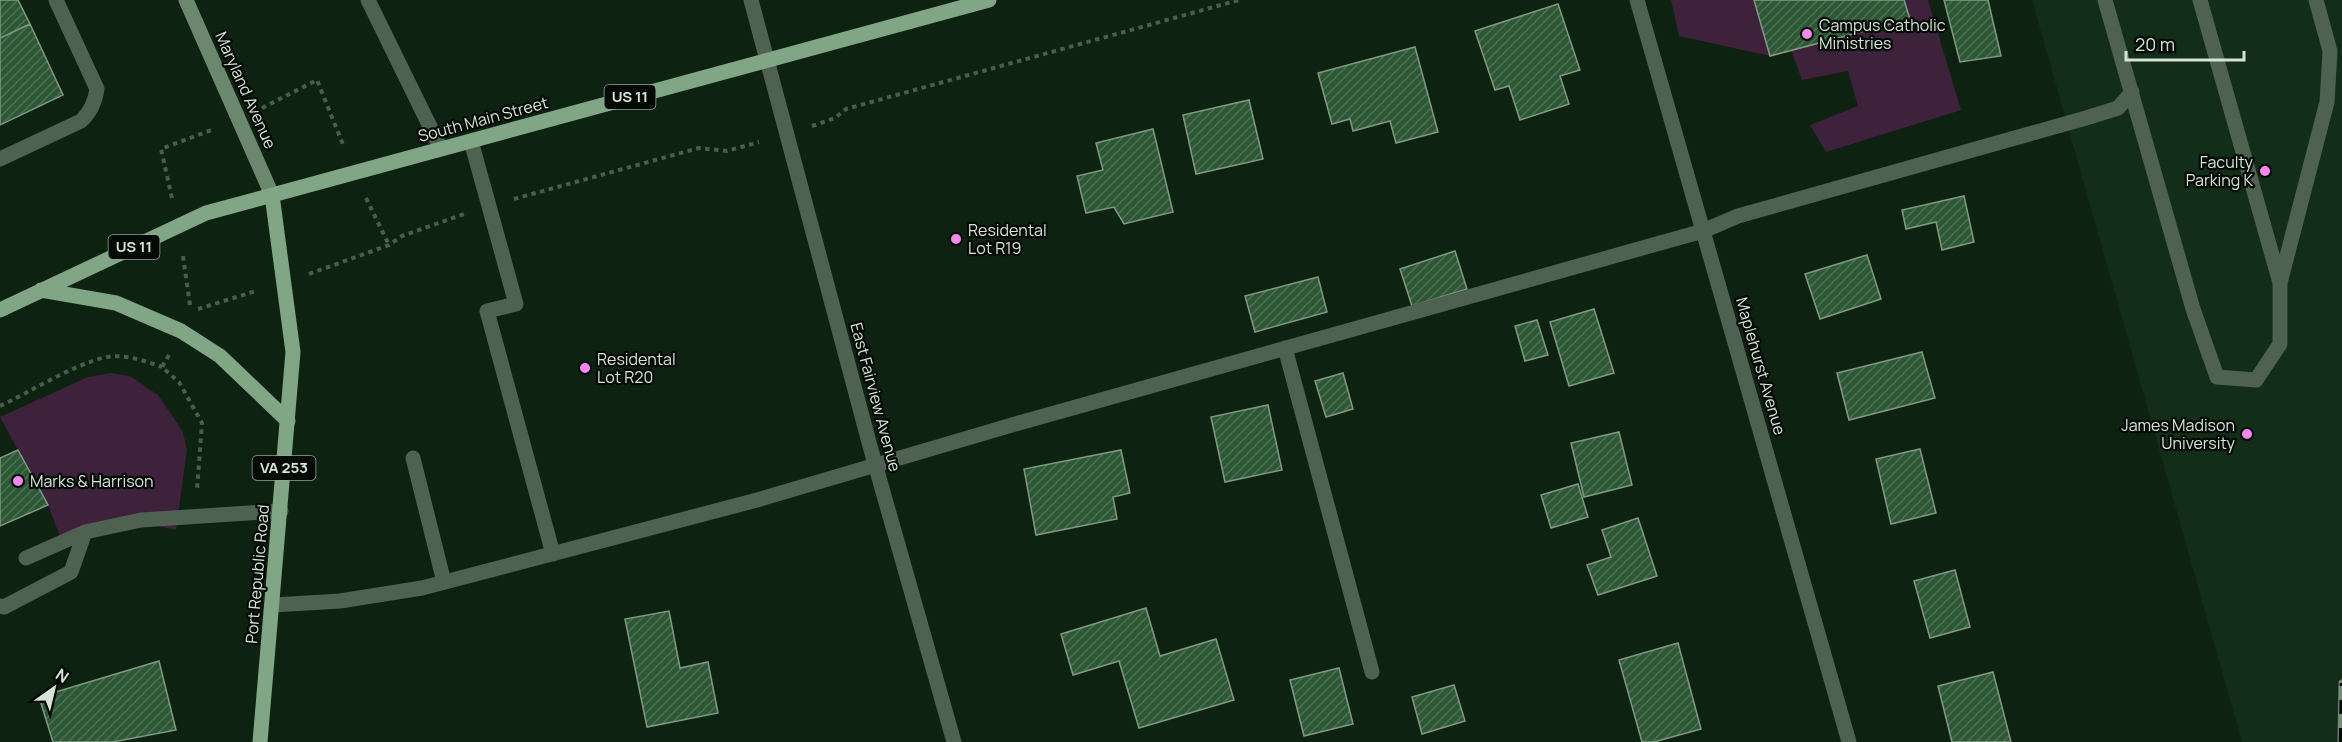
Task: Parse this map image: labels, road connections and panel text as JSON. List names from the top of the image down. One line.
{"streets":{"main road":["Maryland Avenue","US 11","South Main Street","VA 253","Port Republic Road"],"street":["Maplehurst Avenue","East Fairview Avenue"]},"crossings":[["Maryland Avenue","South Main Street"],["Maryland Avenue","Port Republic Road"],["South Main Street","East Fairview Avenue"],["South Main Street","Port Republic Road"]],"places":["Campus Catholic Ministries","Faculty Parking K","Residental Lot R19","Residental Lot R20","James Madison University","Marks & Harrison"],"scale_bar":"20 m","north":"top right"}
